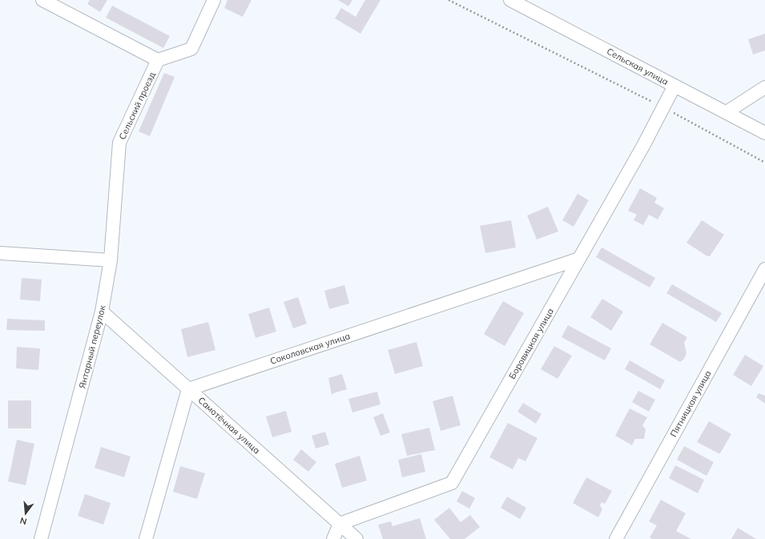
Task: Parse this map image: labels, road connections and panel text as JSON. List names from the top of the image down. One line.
{"streets":{"street":["Сельская улица","Сельский проезд","Боровицкая улица","Янтарный переулок","Соколовская улица","Пятницкая улица","Самотёчная улица"]},"crossings":[["Сельская улица","Боровицкая улица"],["Сельский проезд","Янтарный переулок"],["Боровицкая улица","Соколовская улица"],["Боровицкая улица","Самотёчная улица"],["Янтарный переулок","Самотёчная улица"],["Соколовская улица","Самотёчная улица"]],"north":"bottom"}
